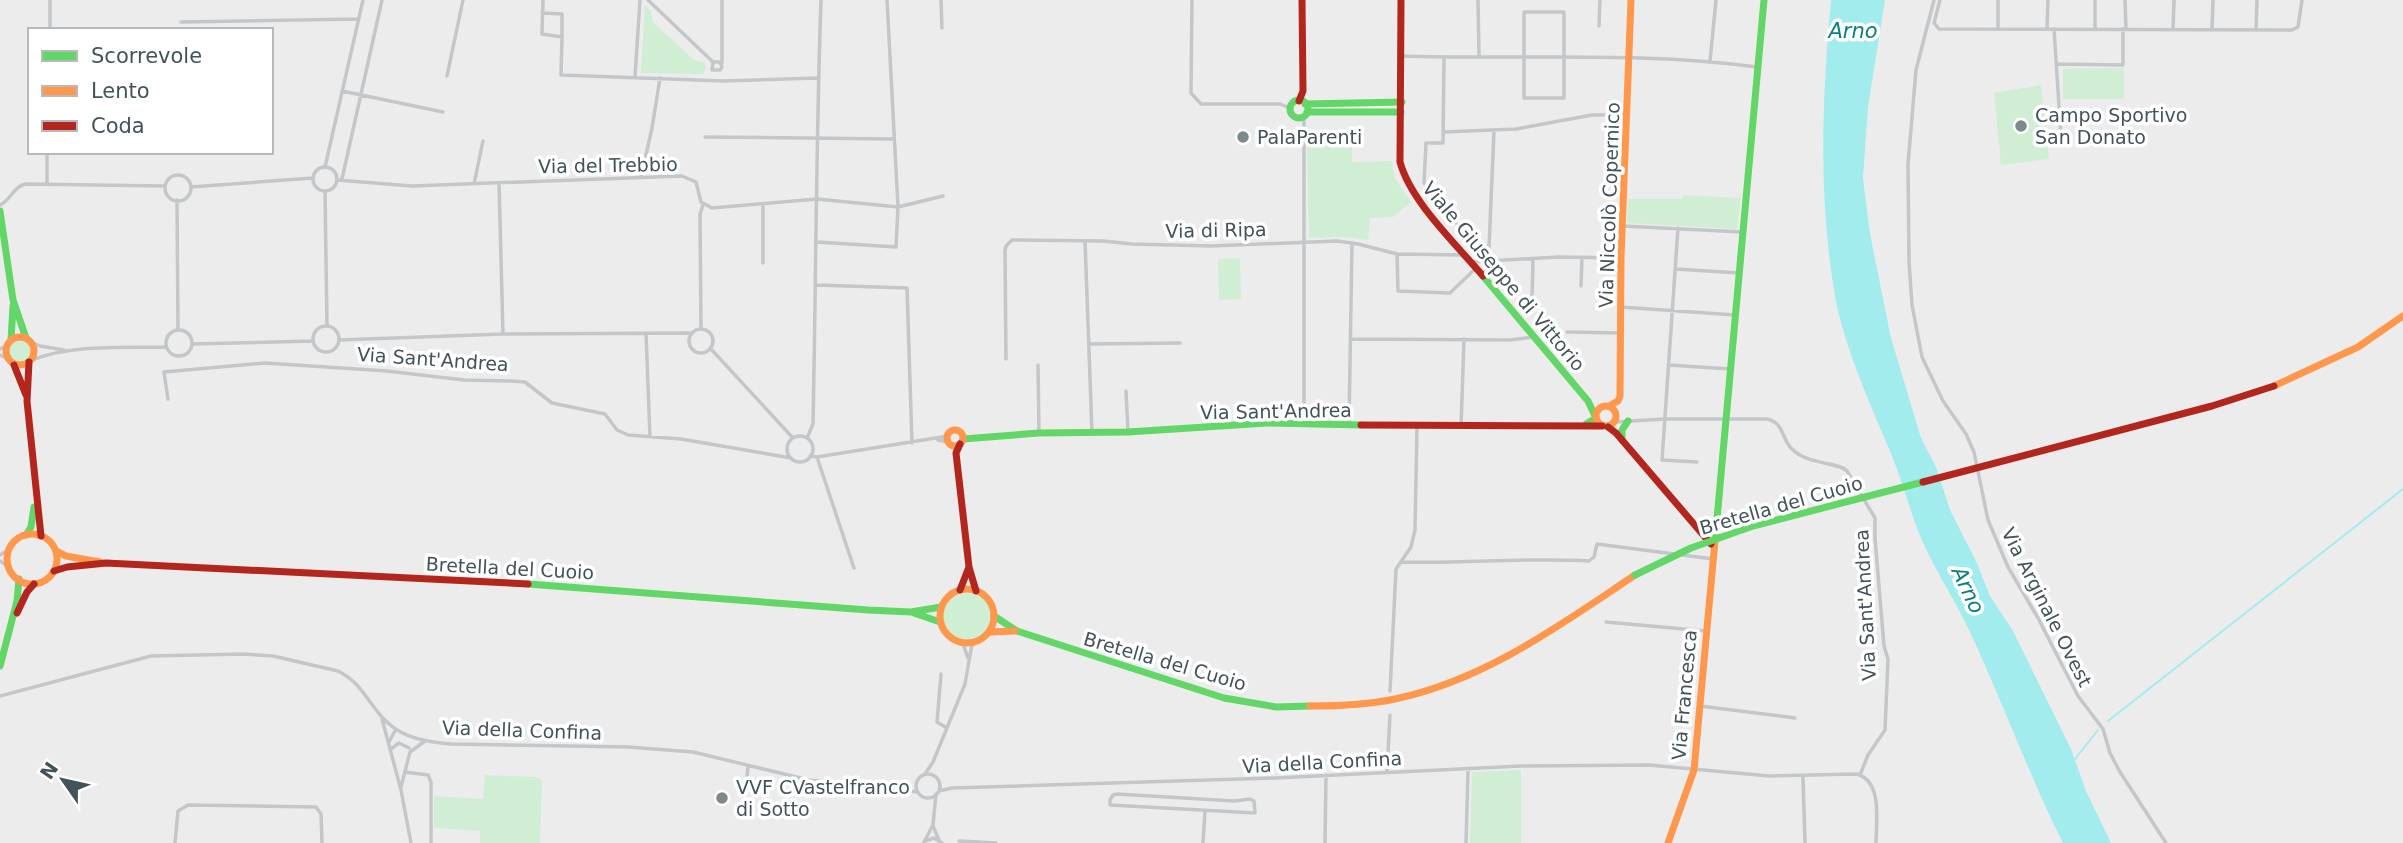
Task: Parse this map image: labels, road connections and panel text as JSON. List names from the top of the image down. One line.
{"streets":{"main road":["Via Niccolò Copernico","Viale Giuseppe di Vittorio","Via Sant'Andrea","Bretella del Cuoio","Via Francesca"],"street":["Via del Trebbio","Via di Ripa","Via Arginale Ovest","Via della Confina"]},"crossings":[["Via Niccolò Copernico","Viale Giuseppe di Vittorio"],["Via Niccolò Copernico","Via Sant'Andrea"],["Via di Ripa","Viale Giuseppe di Vittorio"],["Viale Giuseppe di Vittorio","Via Sant'Andrea"],["Via Sant'Andrea","Via Francesca"],["Via Sant'Andrea","Via della Confina"],["Via Francesca","Via della Confina"]],"water":["Arno"],"places":["Campo Sportivo San Donato","PalaParenti","VVF CVastelfranco di Sotto"],"legend":["Scorrevole","Lento","Coda"],"north":"top left"}
